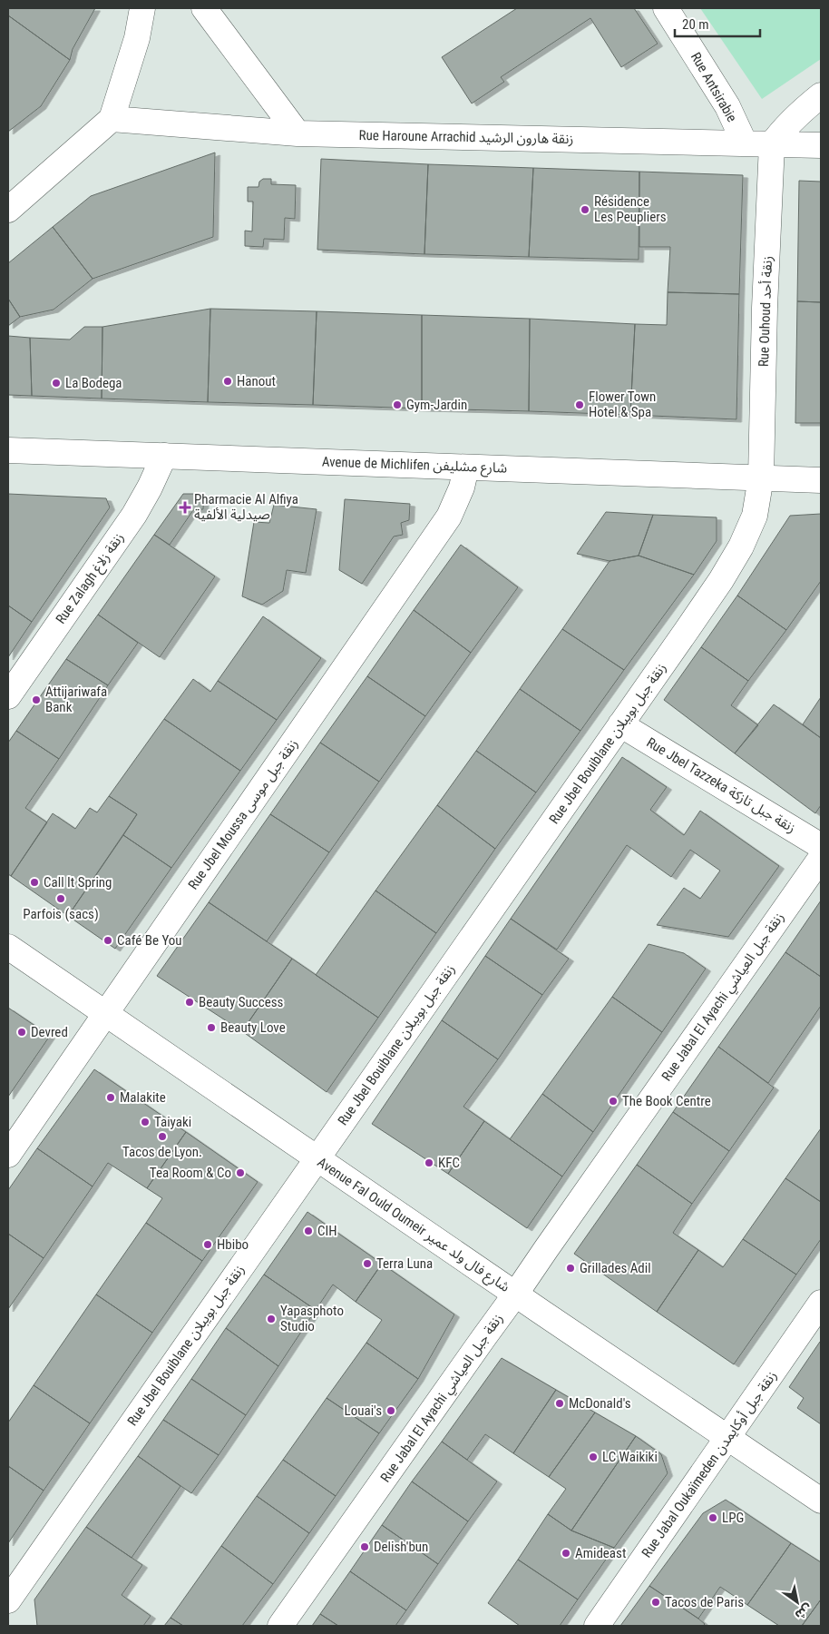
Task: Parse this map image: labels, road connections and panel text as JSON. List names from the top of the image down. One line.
{"streets":{"street":["Rue Antsirabie","Rue Haroune Arrachid زنقة هارون الرشيد","Rue Ouhoud زنقة أحد","Avenue de Michlifen شارع مشليفن","Rue Zalagh زنقة زلاغ","Rue Jbel Bouiblane زنقة جبل بويبلان","Rue Jbel Tazzeka زنقة جبل تازكة","Rue Jbel Moussa زنقة جبل موسى","Rue Jabal El Ayachi زنقة جبل العياشي","Avenue Fal Ould Oumeir شارع فال ولد عمير","Rue Jabal Oukaïmeden زنقة جبل أوكايمدن"]},"crossings":[["Rue Antsirabie","Rue Haroune Arrachid زنقة هارون الرشيد"],["Rue Haroune Arrachid زنقة هارون الرشيد","Rue Ouhoud زنقة أحد"],["Rue Ouhoud زنقة أحد","Avenue de Michlifen شارع مشليفن"],["Rue Ouhoud زنقة أحد","Rue Jbel Bouiblane زنقة جبل بويبلان"],["Avenue de Michlifen شارع مشليفن","Rue Zalagh زنقة زلاغ"],["Avenue de Michlifen شارع مشليفن","Rue Jbel Bouiblane زنقة جبل بويبلان"],["Avenue de Michlifen شارع مشليفن","Rue Jbel Moussa زنقة جبل موسى"],["Rue Jbel Bouiblane زنقة جبل بويبلان","Rue Jbel Tazzeka زنقة جبل تازكة"],["Rue Jbel Bouiblane زنقة جبل بويبلان","Avenue Fal Ould Oumeir شارع فال ولد عمير"],["Rue Jbel Moussa زنقة جبل موسى","Avenue Fal Ould Oumeir شارع فال ولد عمير"],["Rue Jabal El Ayachi زنقة جبل العياشي","Avenue Fal Ould Oumeir شارع فال ولد عمير"],["Avenue Fal Ould Oumeir شارع فال ولد عمير","Rue Jabal Oukaïmeden زنقة جبل أوكايمدن"]],"places":{"other":["Résidence Les Peupliers","Hanout","La Bodega","Gym-Jardin","Flower Town Hotel & Spa","Attijariwafa Bank","Call It Spring","Parfois (sacs)","Café Be You","Beauty Success","Beauty Love","Devred","Malakite","The Book Centre","Taiyaki","Tacos de Lyon.","KFC","Tea Room & Co","CIH","Hbibo","Terra Luna","Grillades Adil","Yapasphoto Studio","McDonald's","Louai's","LC Waikiki","LPG","Delish'bun","Amideast","Tacos de Paris"],"health":["Pharmacie Al Alfiya صيدلية الألفية"]},"scale_bar":"20 m","north":"bottom right"}
